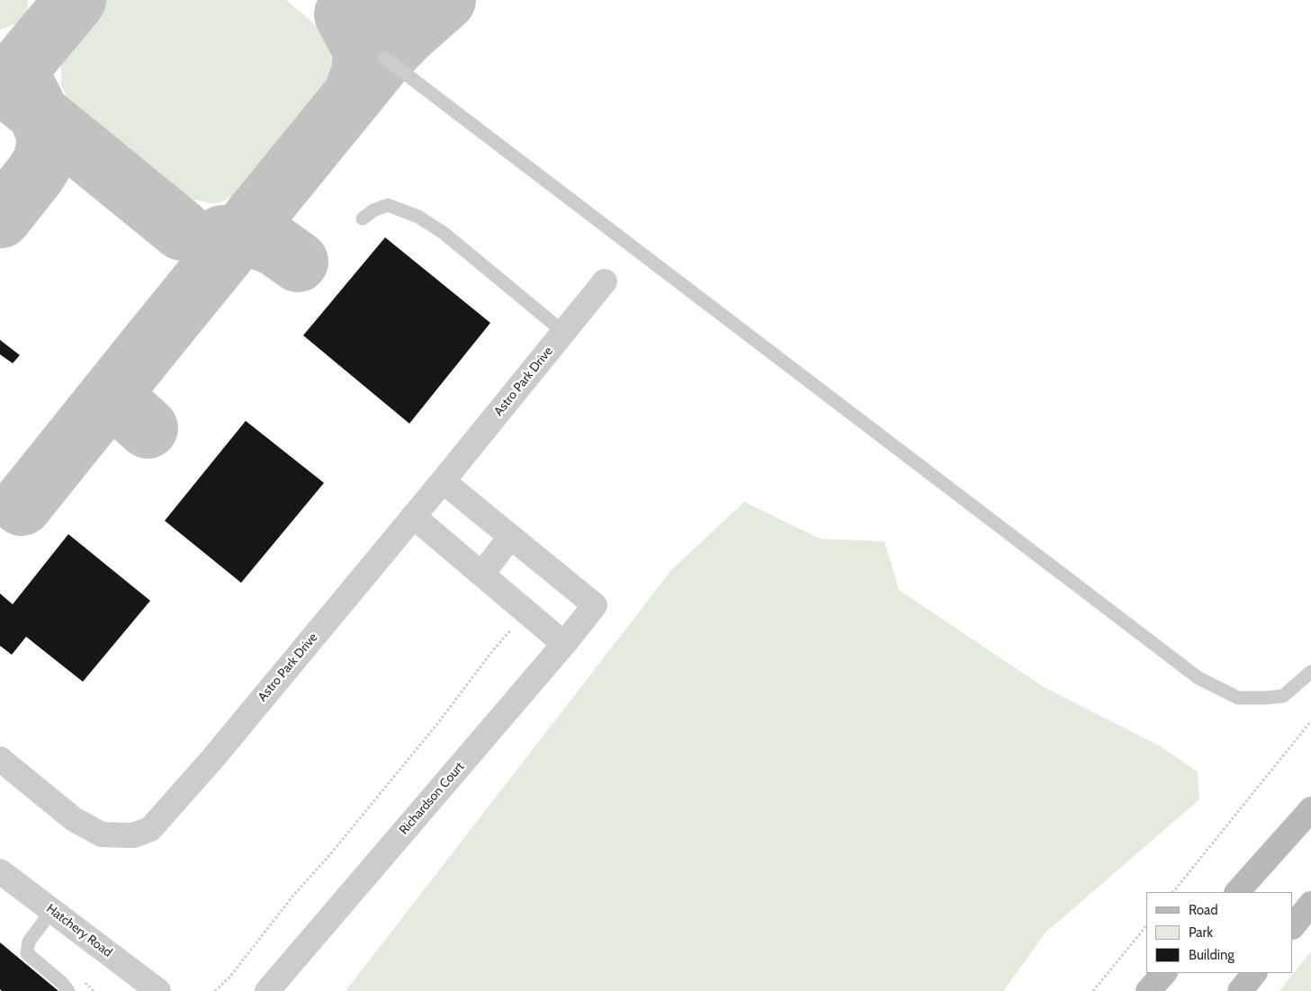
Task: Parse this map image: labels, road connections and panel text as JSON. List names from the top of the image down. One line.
{"streets":{"street":["Astro Park Drive","Richardson Court","Hatchery Road"]},"legend":["Road","Park","Building"]}
